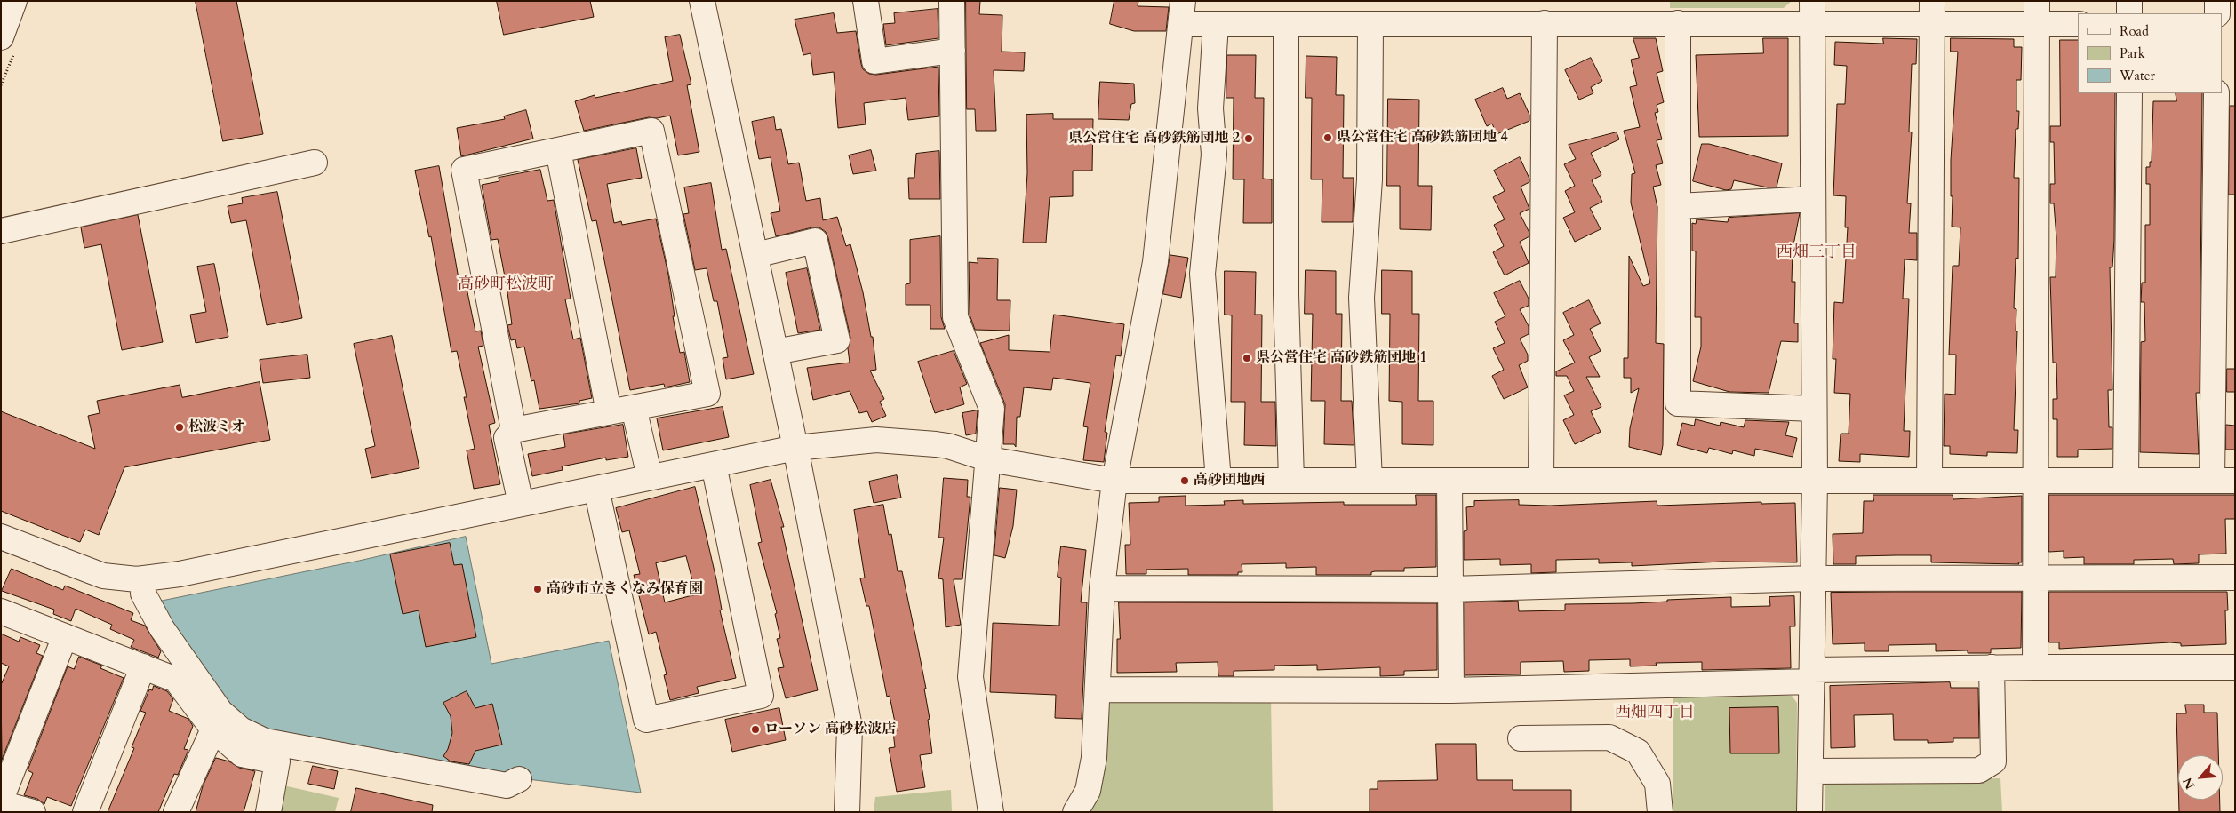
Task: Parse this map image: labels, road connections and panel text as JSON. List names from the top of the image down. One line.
{"districts":["西畑三丁目","高砂町松波町","西畑四丁目"],"places":["県公営住宅 高砂鉄筋団地 4","県公営住宅 高砂鉄筋団地 2","県公営住宅 高砂鉄筋団地 1","松波ミオ","高砂団地西","高砂市立きくなみ保育園","ローソン 高砂松波店"],"legend":["Road","Park","Water"],"north":"bottom left"}
